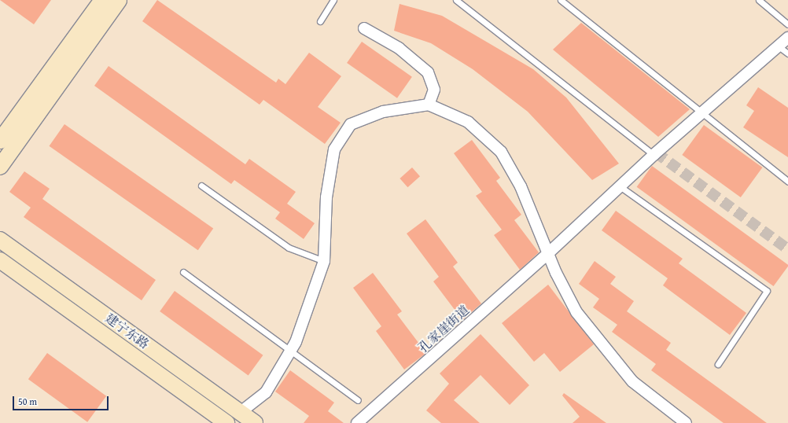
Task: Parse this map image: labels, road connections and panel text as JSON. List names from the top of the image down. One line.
{"streets":{"main road":["建宁东路"],"street":["孔家崖街道"]},"scale_bar":"50 m"}
